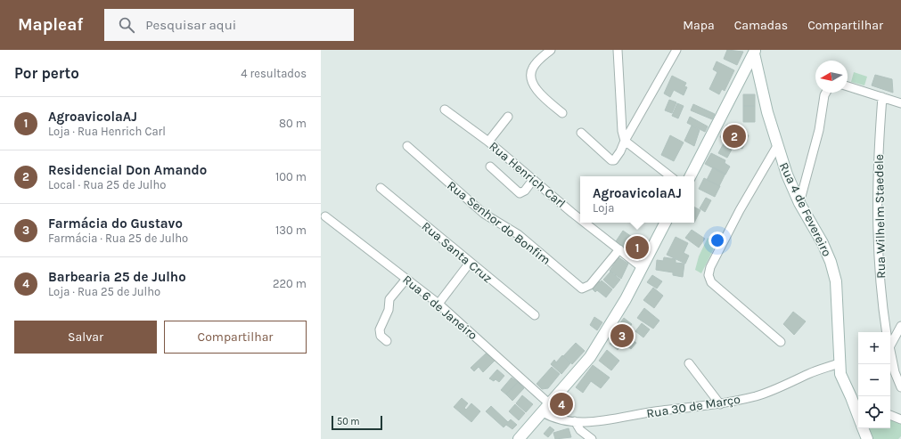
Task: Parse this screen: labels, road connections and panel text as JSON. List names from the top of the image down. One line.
{"streets":{"street":["Rua Henrich Carl","Rua 4 de Fevereiro","Rua Wilhelm Staedele","Rua Senhor do Bonfim","Rua Santa Cruz","Rua 6 de Janeiro","Rua 30 de Março"]},"crossings":[["Rua Henrich Carl","Rua Senhor do Bonfim"],["Rua 4 de Fevereiro","Rua 30 de Março"],["Rua 6 de Janeiro","Rua 30 de Março"]],"scale_bar":"50 m","north":"left","page":{"header":"Mapleaf","search":"Pesquisar aqui","nav":["Mapa","Camadas","Compartilhar"],"heading":["Por perto","4 resultados"],"list":[{"mark":"1","name":"AgroavicolaAJ","note":"Loja · Rua Henrich Carl","value":"80 m"},{"mark":"2","name":"Residencial Don Amando","note":"Local · Rua 25 de Julho","value":"100 m"},{"mark":"3","name":"Farmácia do Gustavo","note":"Farmácia · Rua 25 de Julho","value":"130 m"},{"mark":"4","name":"Barbearia 25 de Julho","note":"Loja · Rua 25 de Julho","value":"220 m"}],"pins":["2","1","3","4"],"popup":["AgroavicolaAJ","Loja"],"buttons":["Salvar","Compartilhar"],"map_buttons":["+","−"],"scale":"50 m"}}
